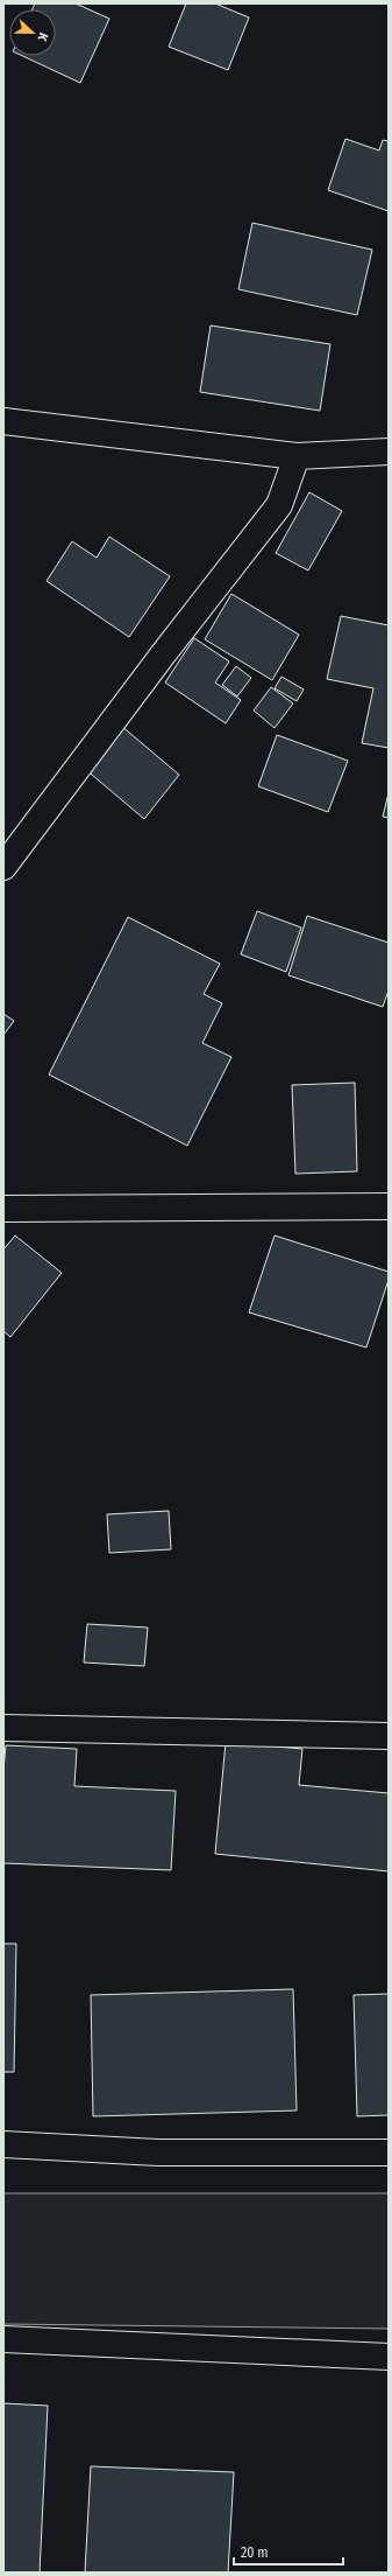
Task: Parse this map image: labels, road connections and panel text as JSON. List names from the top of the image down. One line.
{"scale_bar":"20 m","north":"right"}
